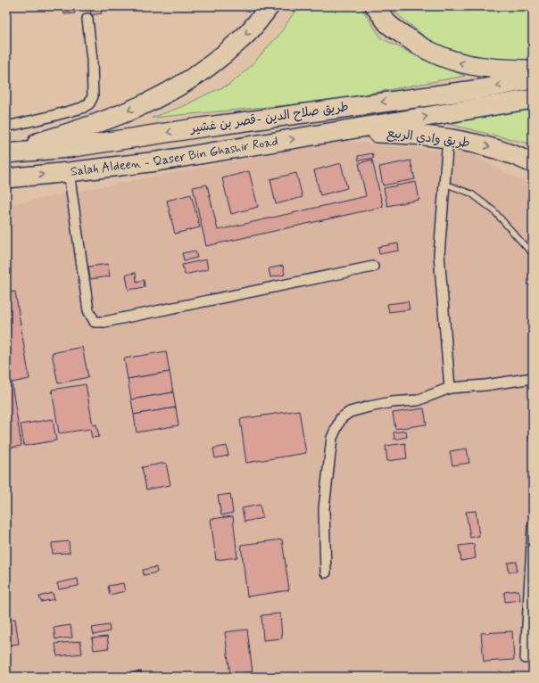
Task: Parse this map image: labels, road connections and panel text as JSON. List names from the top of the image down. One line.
{"streets":{"highway":["طريق صلاح الدين -قصر بن غشير","طريق وادي الربيع","Salah Aldeen - Qaser Bin Ghashir Road"]},"crossings":[["طريق وادي الربيع","Salah Aldeen - Qaser Bin Ghashir Road"]]}
